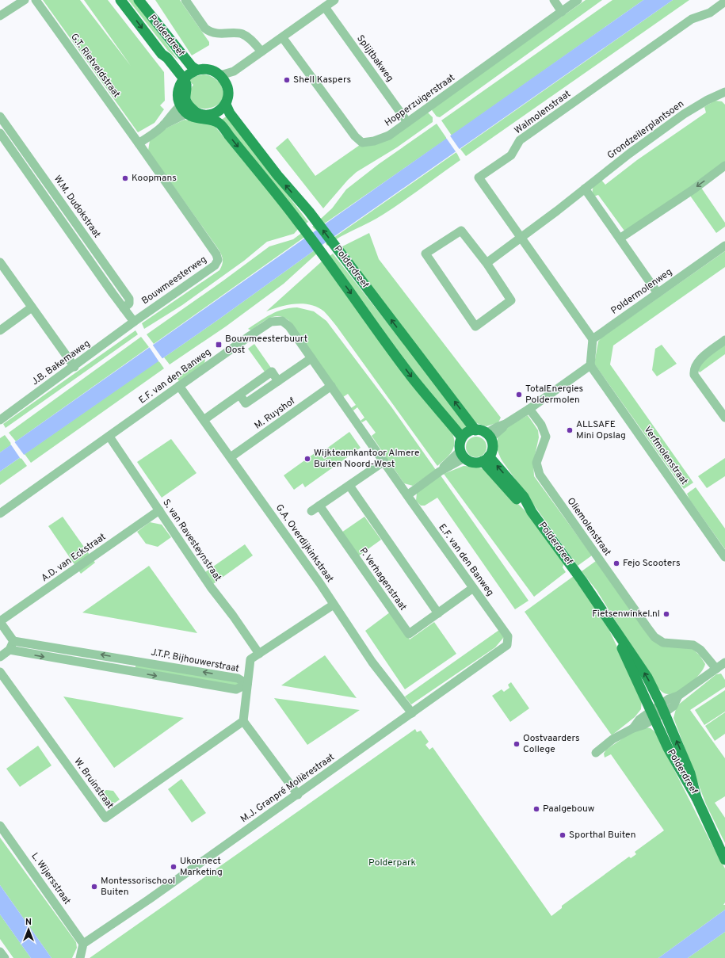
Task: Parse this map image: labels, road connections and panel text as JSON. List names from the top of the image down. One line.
{"streets":{"main road":["Polderdreef"],"street":["Splijtbakweg","G.T. Rietveldstraat","Hopperzuigerstraat","Walmolenstraat","Grondzeilerplantsoen","W.M. Dudokstraat","Bouwmeesterweg","Poldermolenweg","J.B. Bakemaweg","E.F. van den Banweg","M. Ruyshof","Verfmolenstraat","Oliemolenstraat","S. van Ravesteynstraat","G.A. Overdijkinkstraat","A.D. van Eckstraat","P. Verhagenstraat","J.T.P. Bijhouwerstraat","W. Bruinstraat","M.J. Granpré Molièrestraat","L. Wijersstraat"]},"crossings":[["Splijtbakweg","Hopperzuigerstraat"],["G.T. Rietveldstraat","Bouwmeesterweg"],["Walmolenstraat","Grondzeilerplantsoen"],["Walmolenstraat","Poldermolenweg"],["Bouwmeesterweg","J.B. Bakemaweg"],["E.F. van den Banweg","M. Ruyshof"],["E.F. van den Banweg","S. van Ravesteynstraat"],["E.F. van den Banweg","G.A. Overdijkinkstraat"],["E.F. van den Banweg","P. Verhagenstraat"],["E.F. van den Banweg","M.J. Granpré Molièrestraat"],["M. Ruyshof","G.A. Overdijkinkstraat"],["S. van Ravesteynstraat","A.D. van Eckstraat"],["G.A. Overdijkinkstraat","M.J. Granpré Molièrestraat"],["A.D. van Eckstraat","J.T.P. Bijhouwerstraat"],["M.J. Granpré Molièrestraat","L. Wijersstraat"]],"parks":["Polderpark"],"places":{"other":["Shell Kaspers","Koopmans","TotalEnergies Poldermolen","ALLSAFE Mini Opslag","Wijkteamkantoor Almere Buiten Noord-West","Fejo Scooters","Fietsenwinkel.nl","Oostvaarders College","Paalgebouw","Sporthal Buiten","Ukonnect Marketing","Montessorischool Buiten"],"transit":["Bouwmeesterbuurt Oost"]},"north":"top"}
